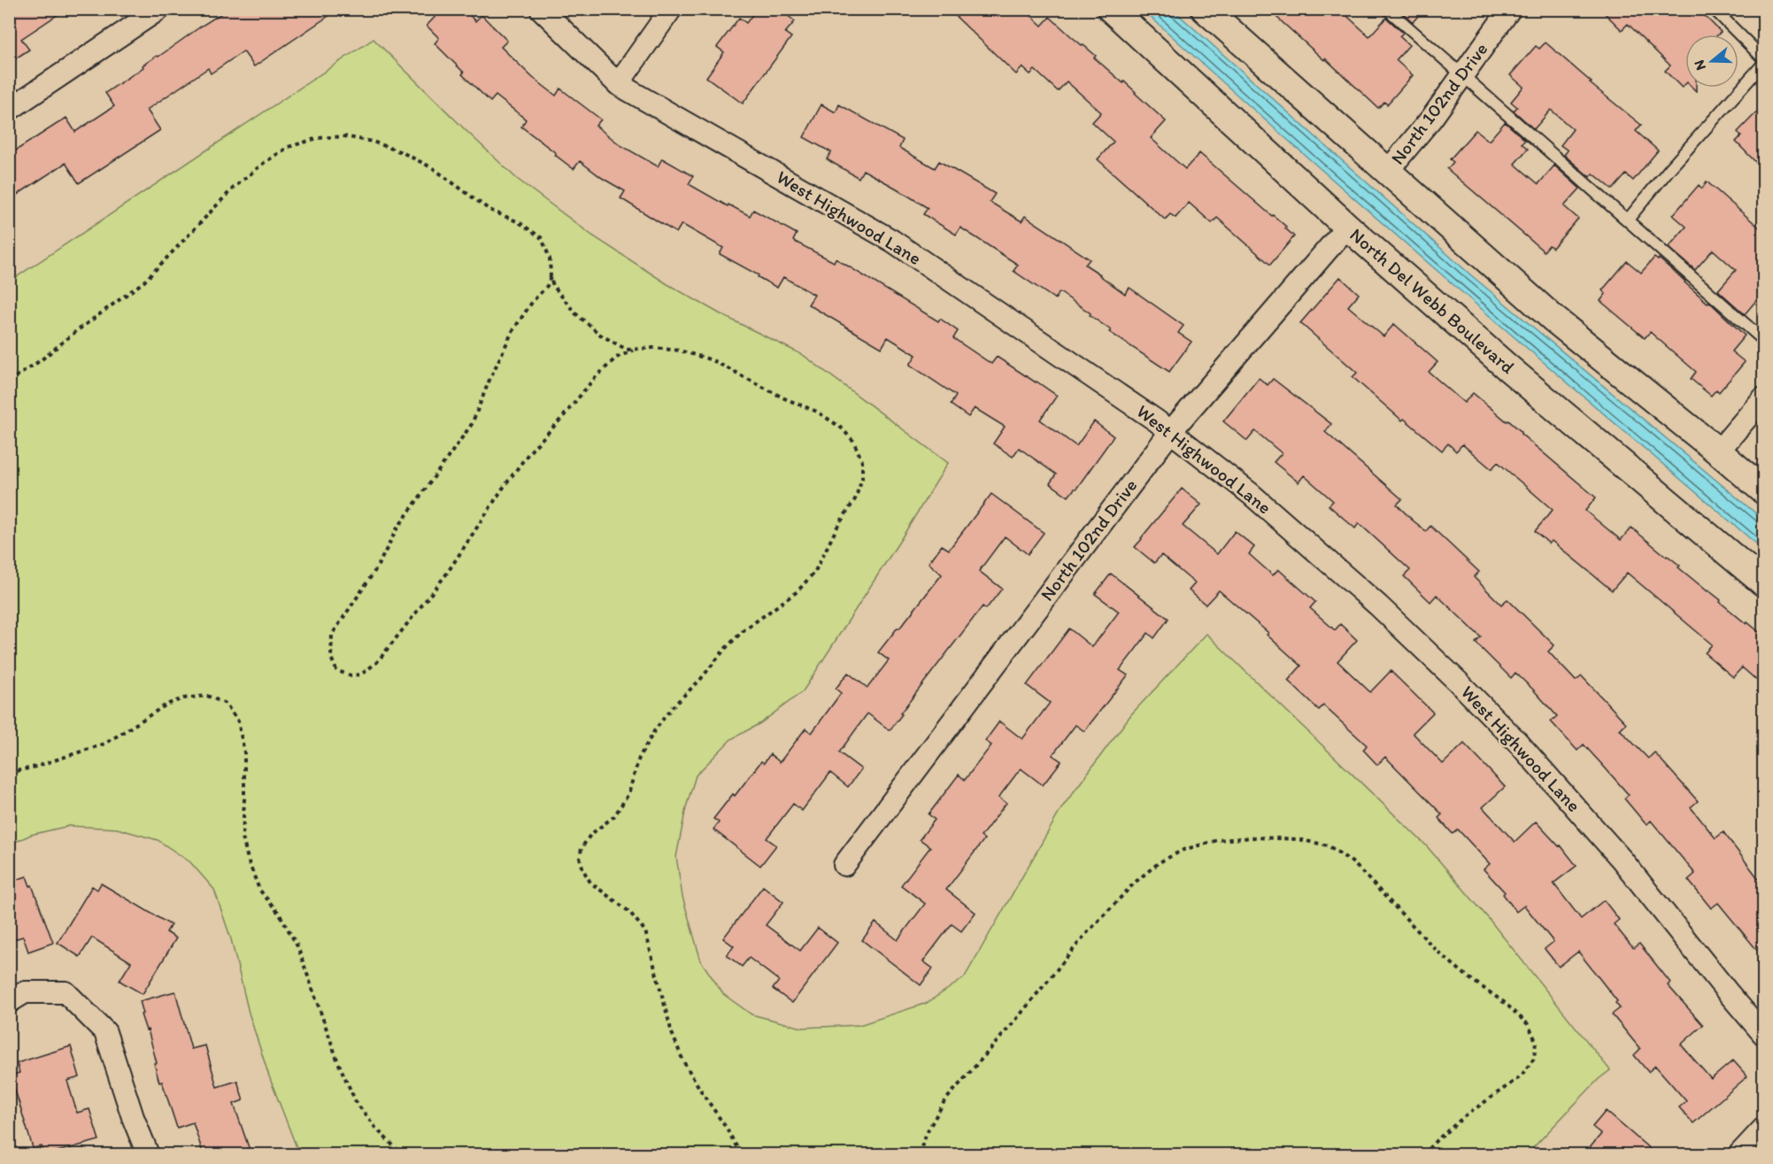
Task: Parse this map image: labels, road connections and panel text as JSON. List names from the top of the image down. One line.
{"streets":{"street":["North 102nd Drive","West Highwood Lane","North Del Webb Boulevard"]},"crossings":[["North 102nd Drive","West Highwood Lane"],["North 102nd Drive","North Del Webb Boulevard"]],"north":"left"}
